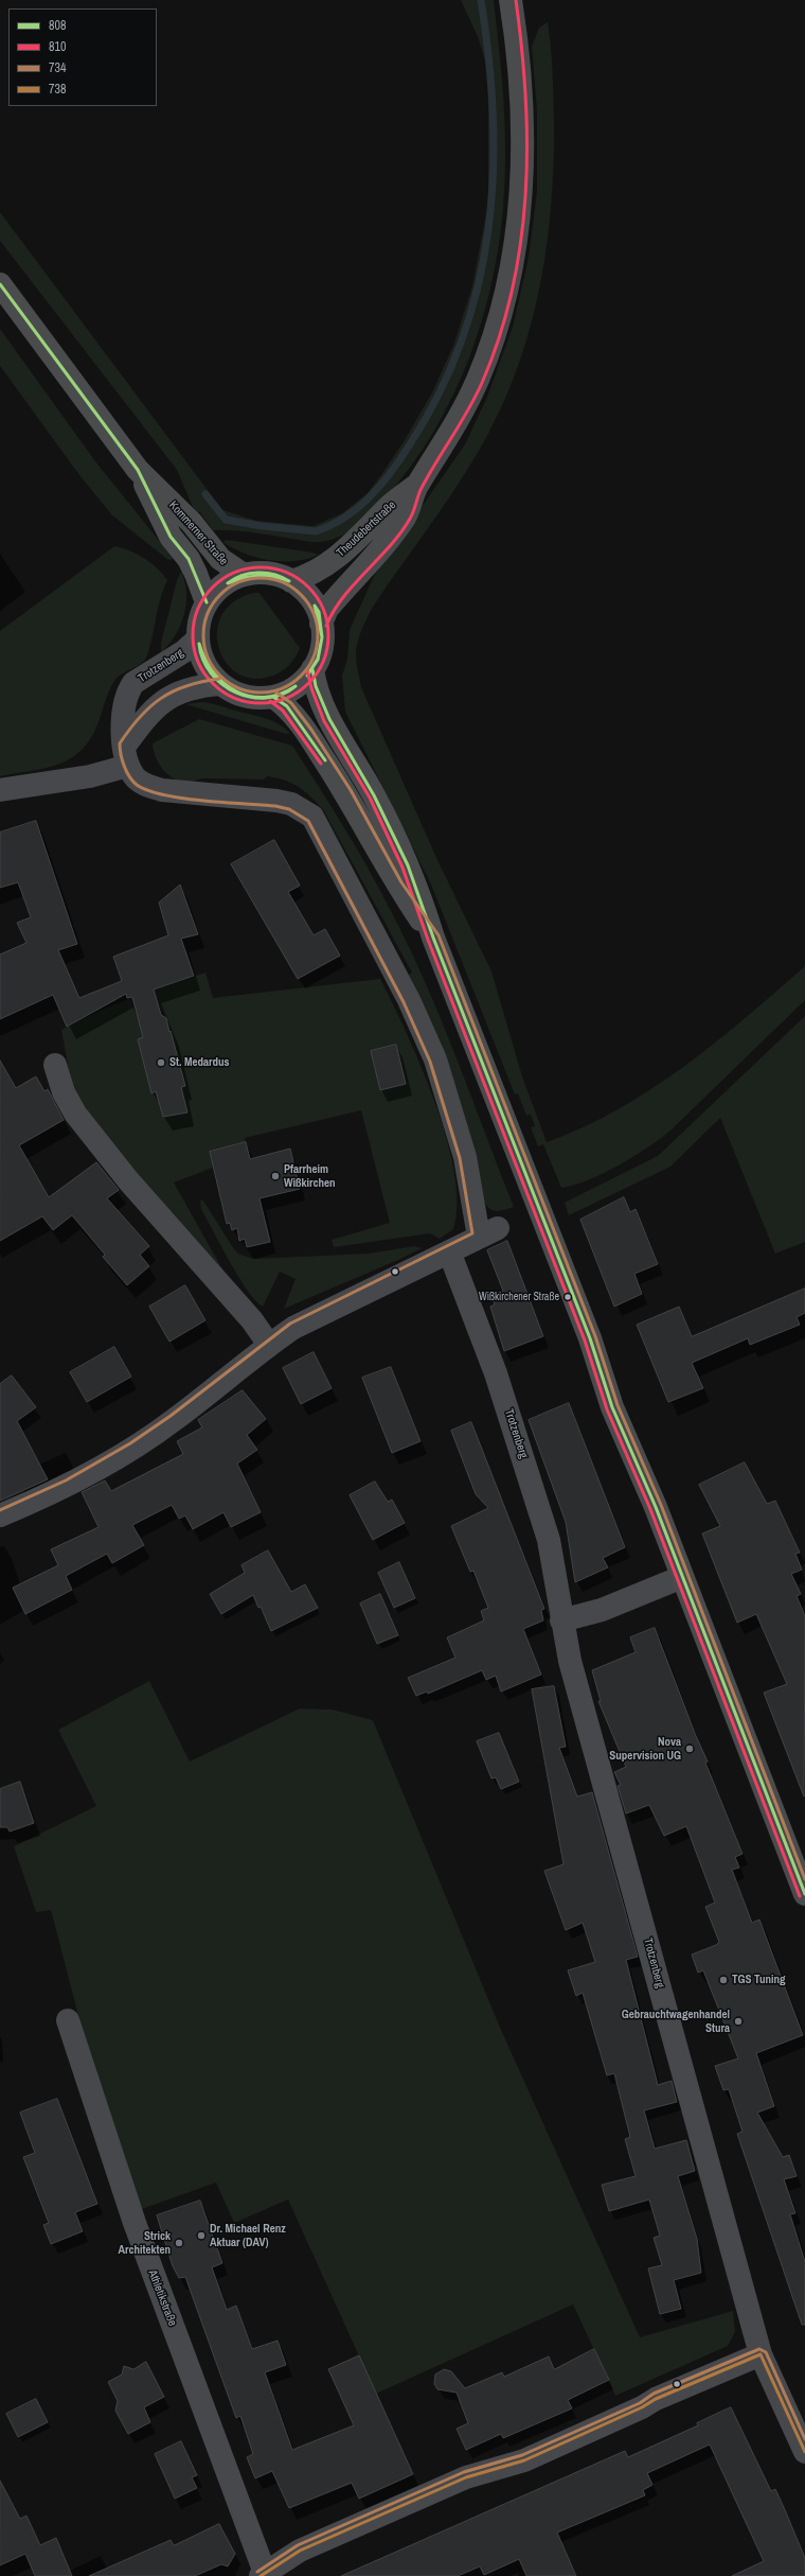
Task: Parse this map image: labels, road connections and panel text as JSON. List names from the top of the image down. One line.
{"streets":{"main road":["Theudebertstraße","Kommerner Straße"],"street":["Trotzenberg","Athletikstraße"]},"crossings":[["Theudebertstraße","Kommerner Straße"],["Theudebertstraße","Trotzenberg"],["Kommerner Straße","Trotzenberg"]],"places":["St. Medardus","Pfarrheim Wißkirchen","Wißkirchener Straße","Nova Supervision UG","TGS Tuning","Gebrauchtwagenhandel Stura","Dr. Michael Renz Aktuar (DAV)","Strick Architekten"],"lines":["transit line 810","transit line 808","transit line 734","transit line 738"],"legend":["808","810","734","738"]}
